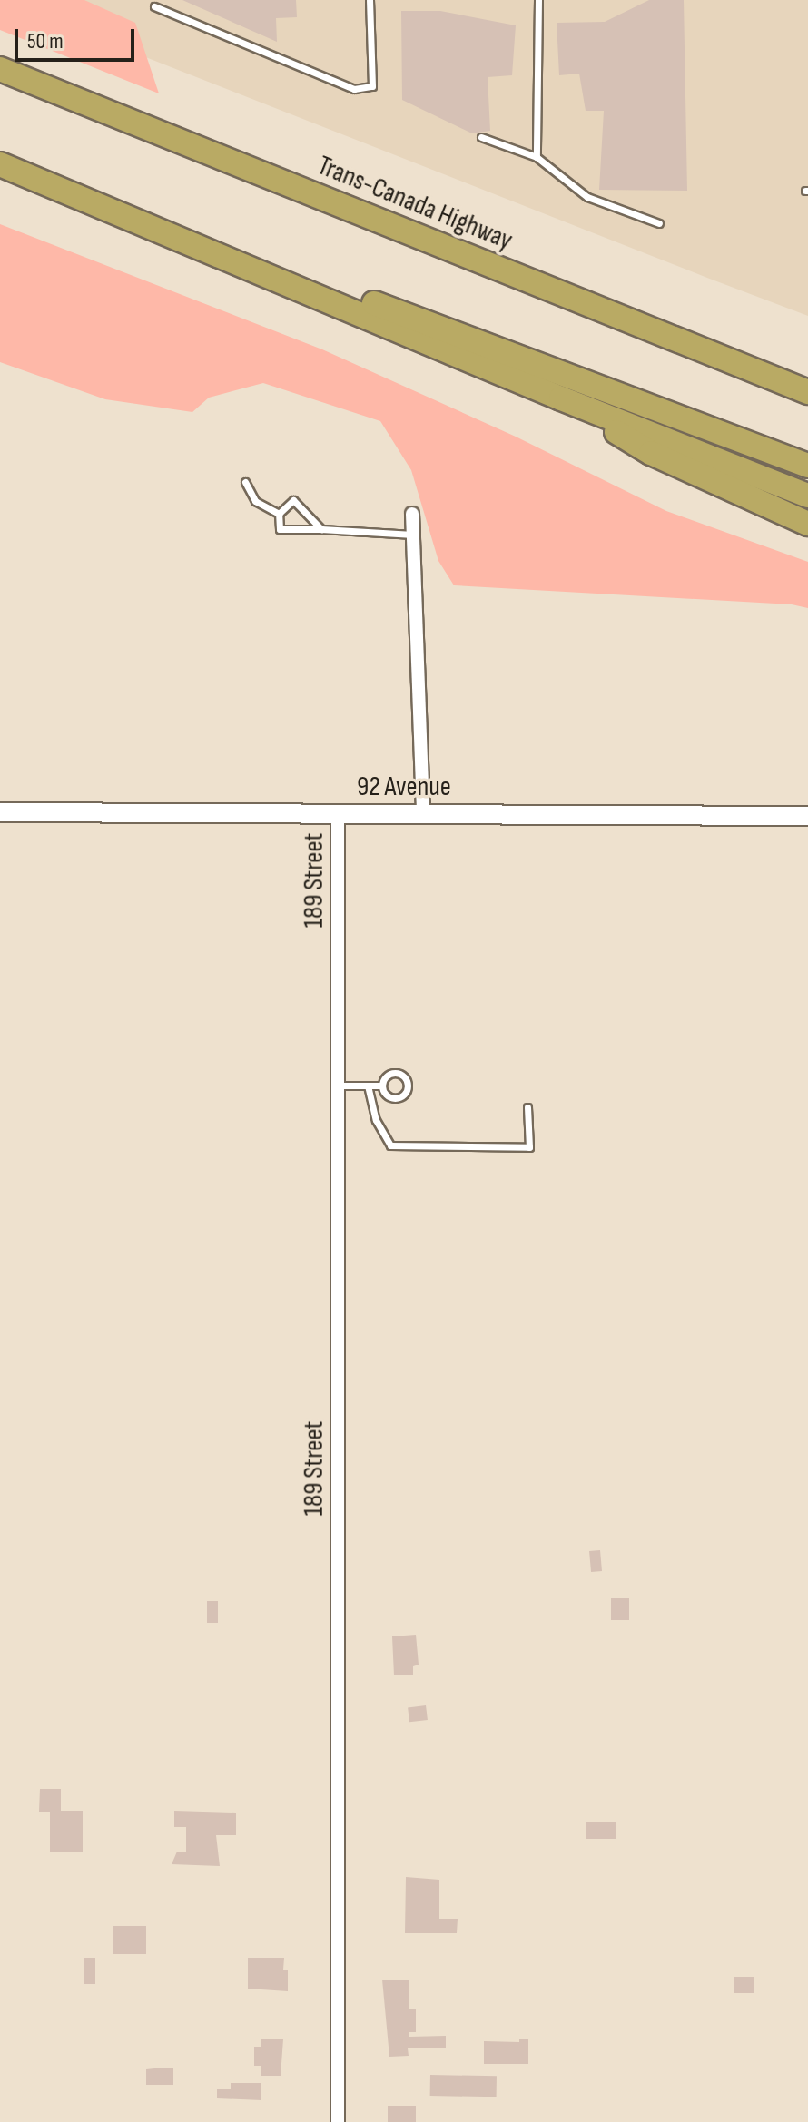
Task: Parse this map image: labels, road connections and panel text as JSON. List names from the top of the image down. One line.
{"streets":{"highway":["Trans-Canada Highway"],"street":["92 Avenue","189 Street"]},"crossings":[["92 Avenue","189 Street"]],"scale_bar":"50 m"}
